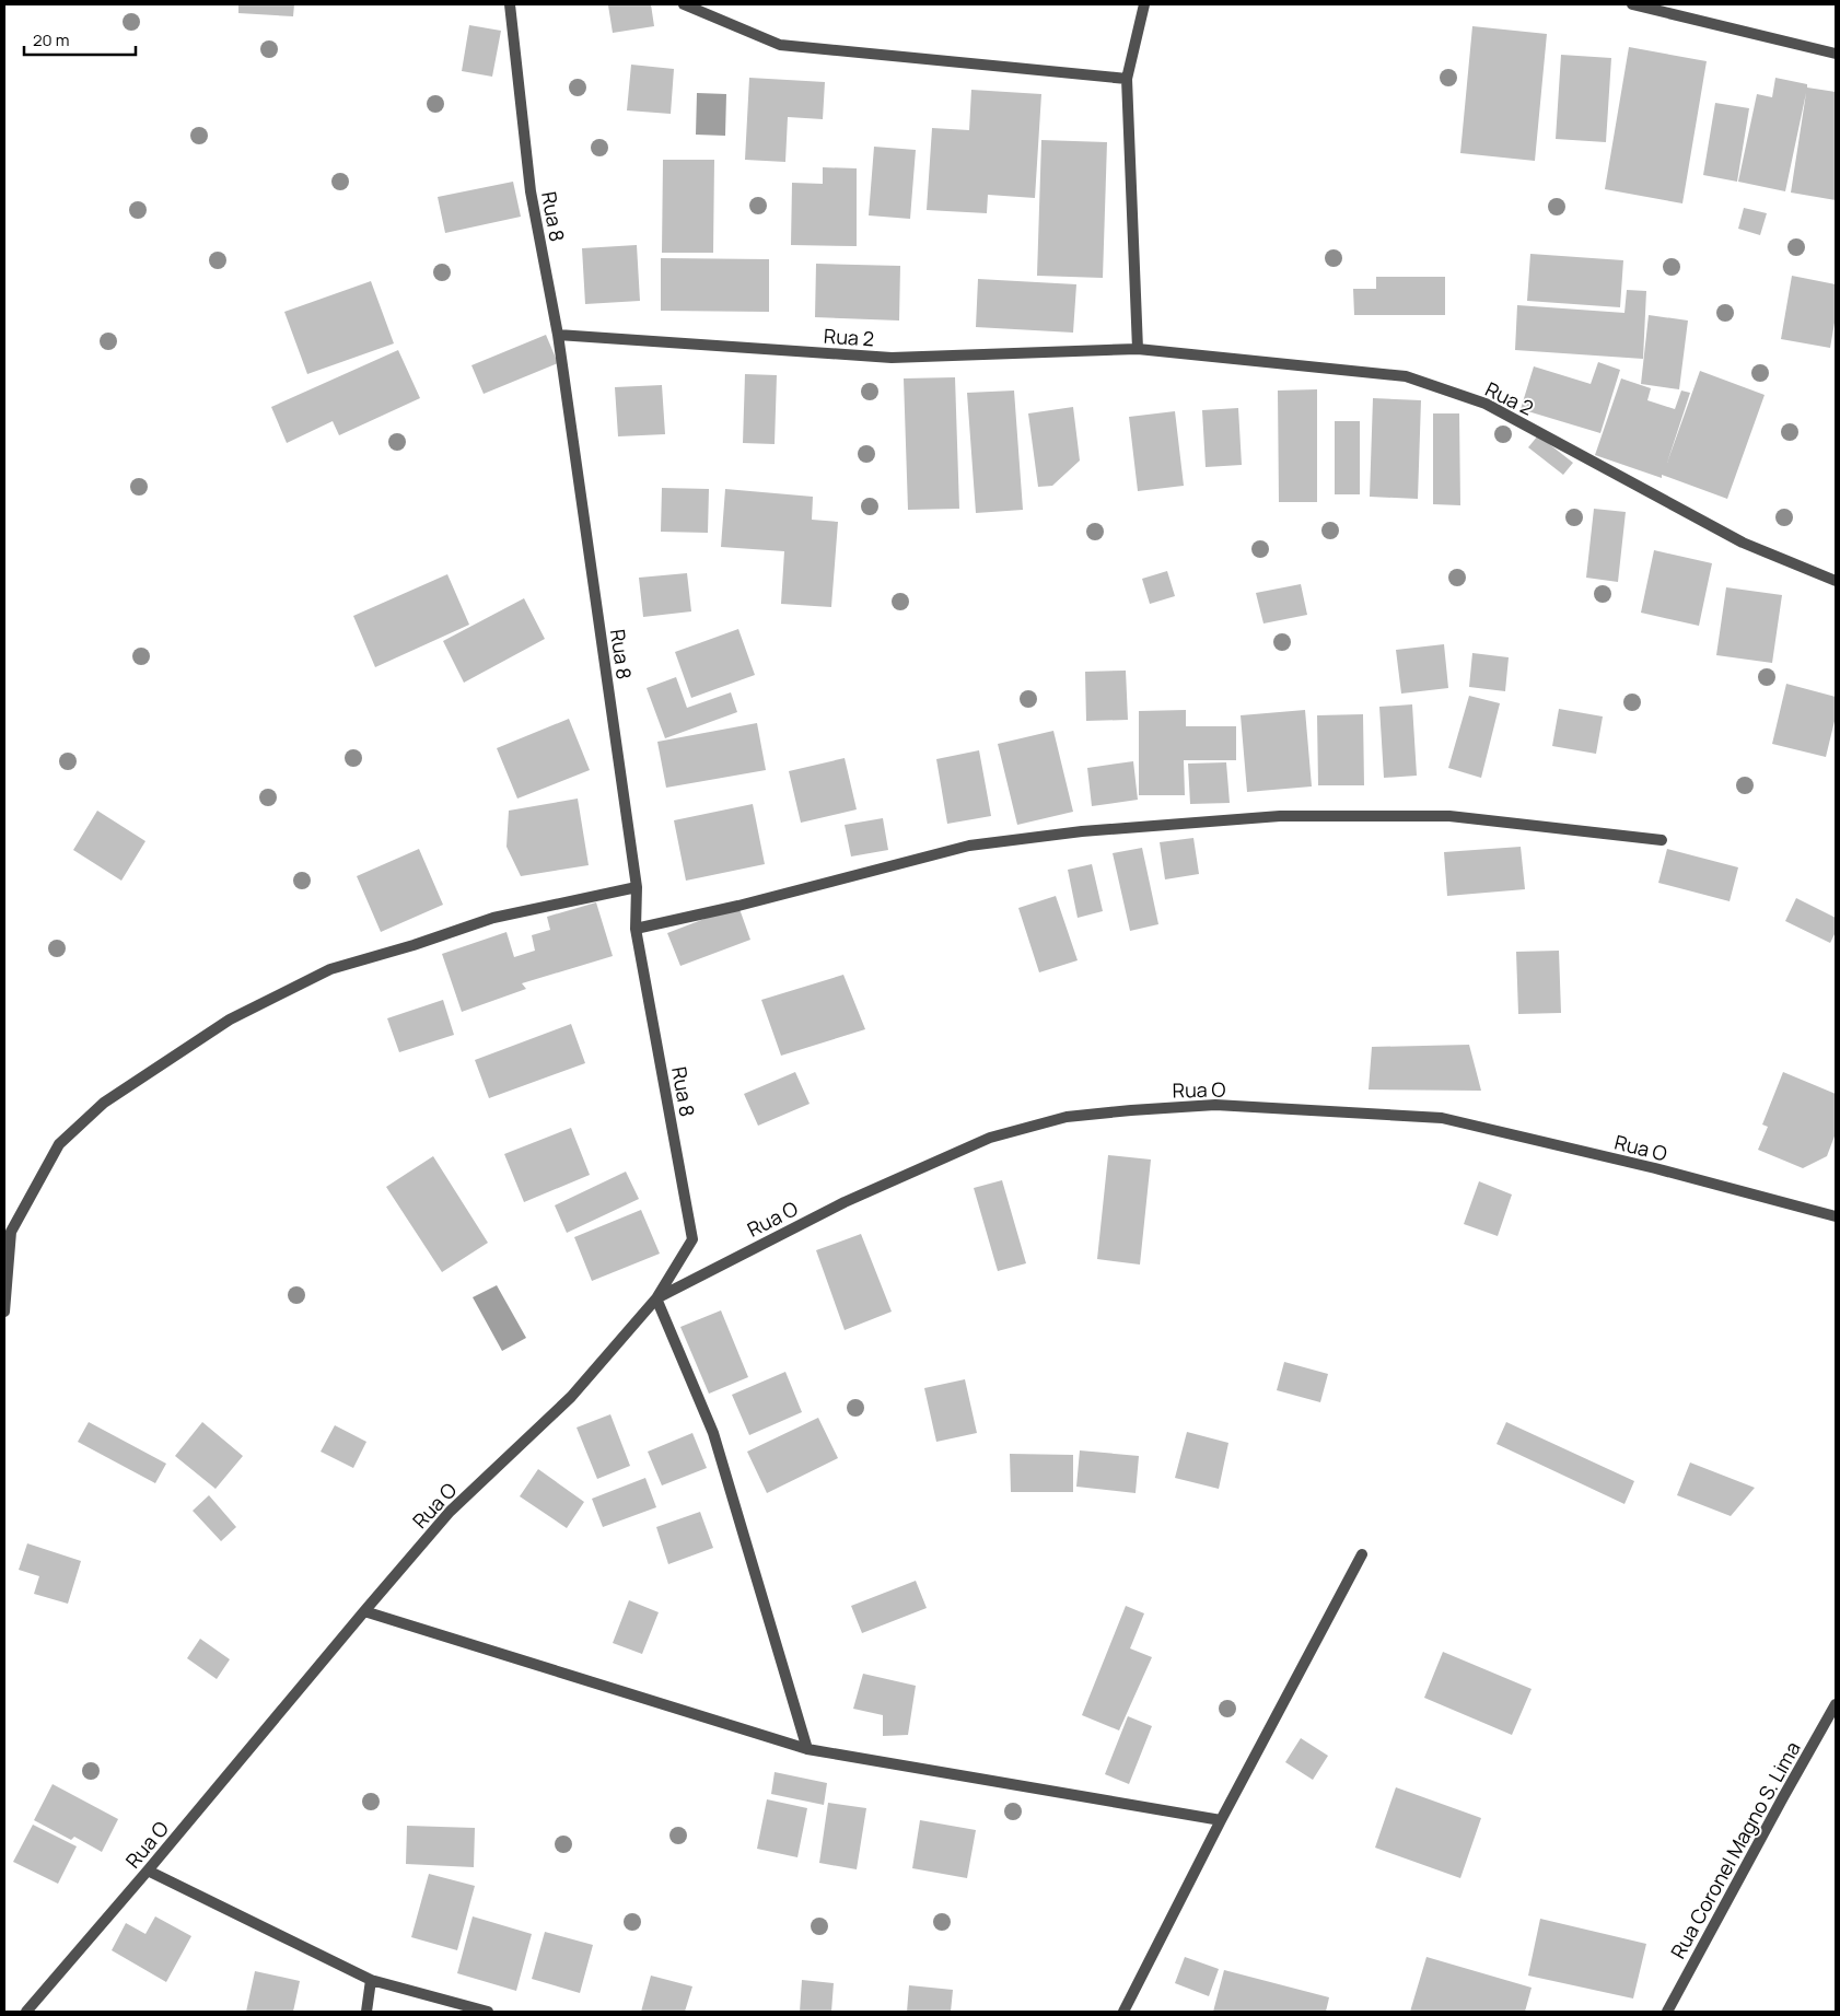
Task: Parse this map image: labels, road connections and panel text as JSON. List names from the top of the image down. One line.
{"streets":{"street":["Rua 8","Rua 2","Rua O","Rua Coronel Magno S. Lima"]},"crossings":[["Rua 8","Rua 2"],["Rua 8","Rua O"]],"scale_bar":"20 m"}
